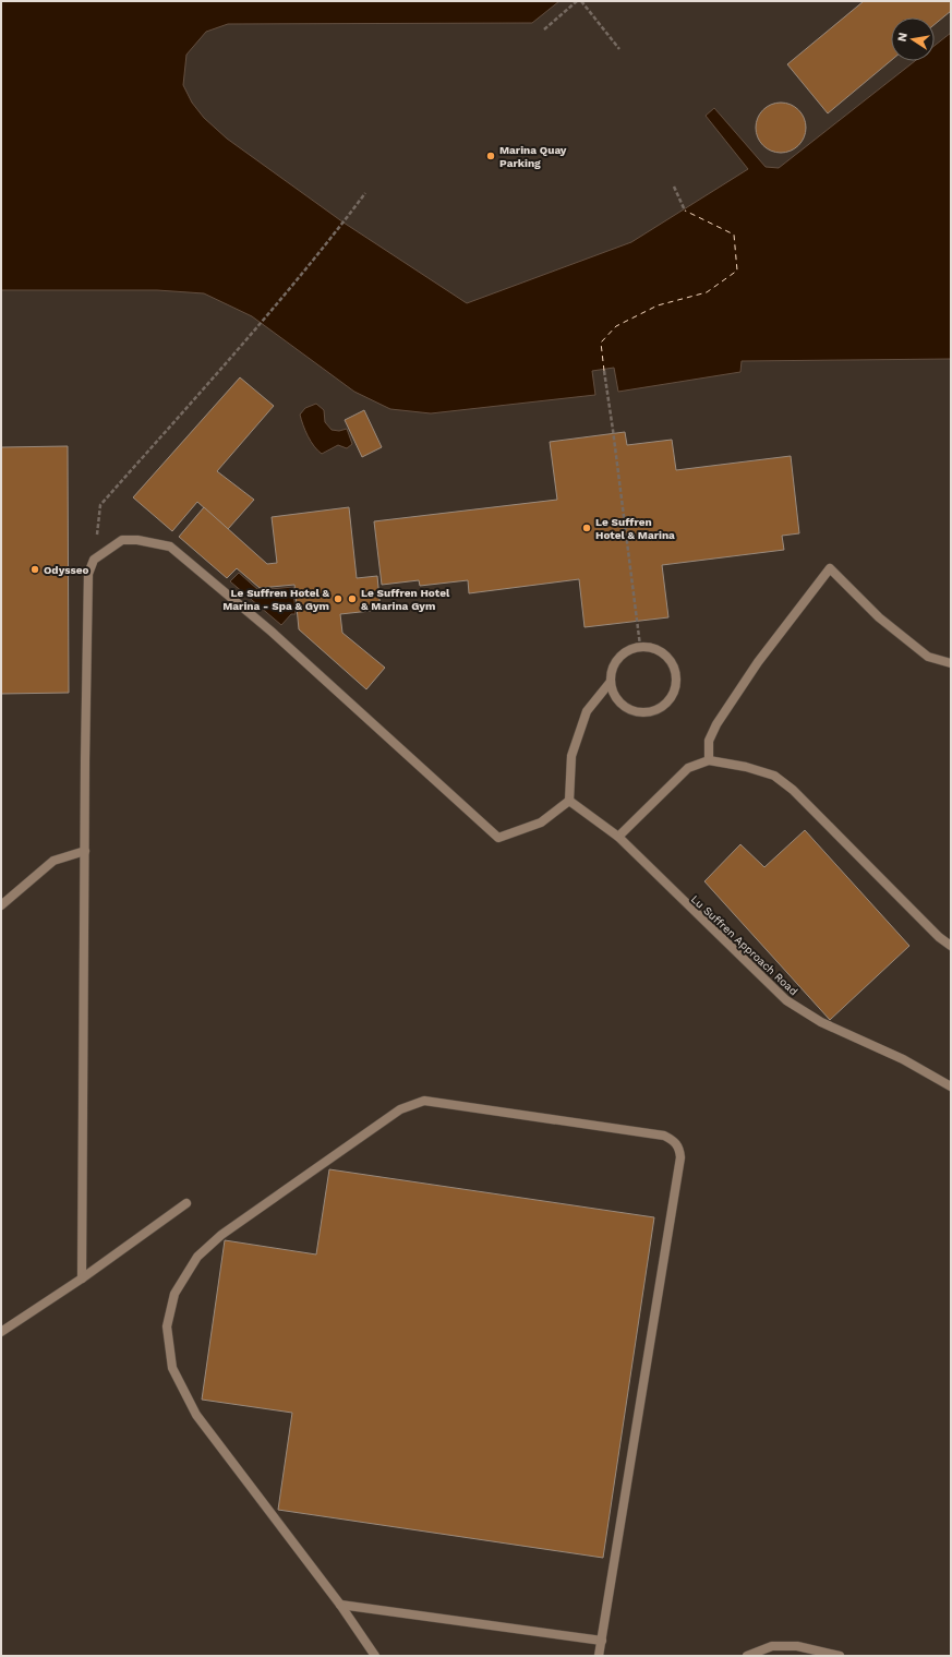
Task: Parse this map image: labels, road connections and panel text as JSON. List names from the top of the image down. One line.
{"streets":{"street":["Lu Suffren Approach Road"]},"places":["Marina Quay Parking","Le Suffren Hotel & Marina","Odysseo","Le Suffren Hotel & Marina - Spa & Gym","Le Suffren Hotel & Marina Gym"],"north":"left"}
